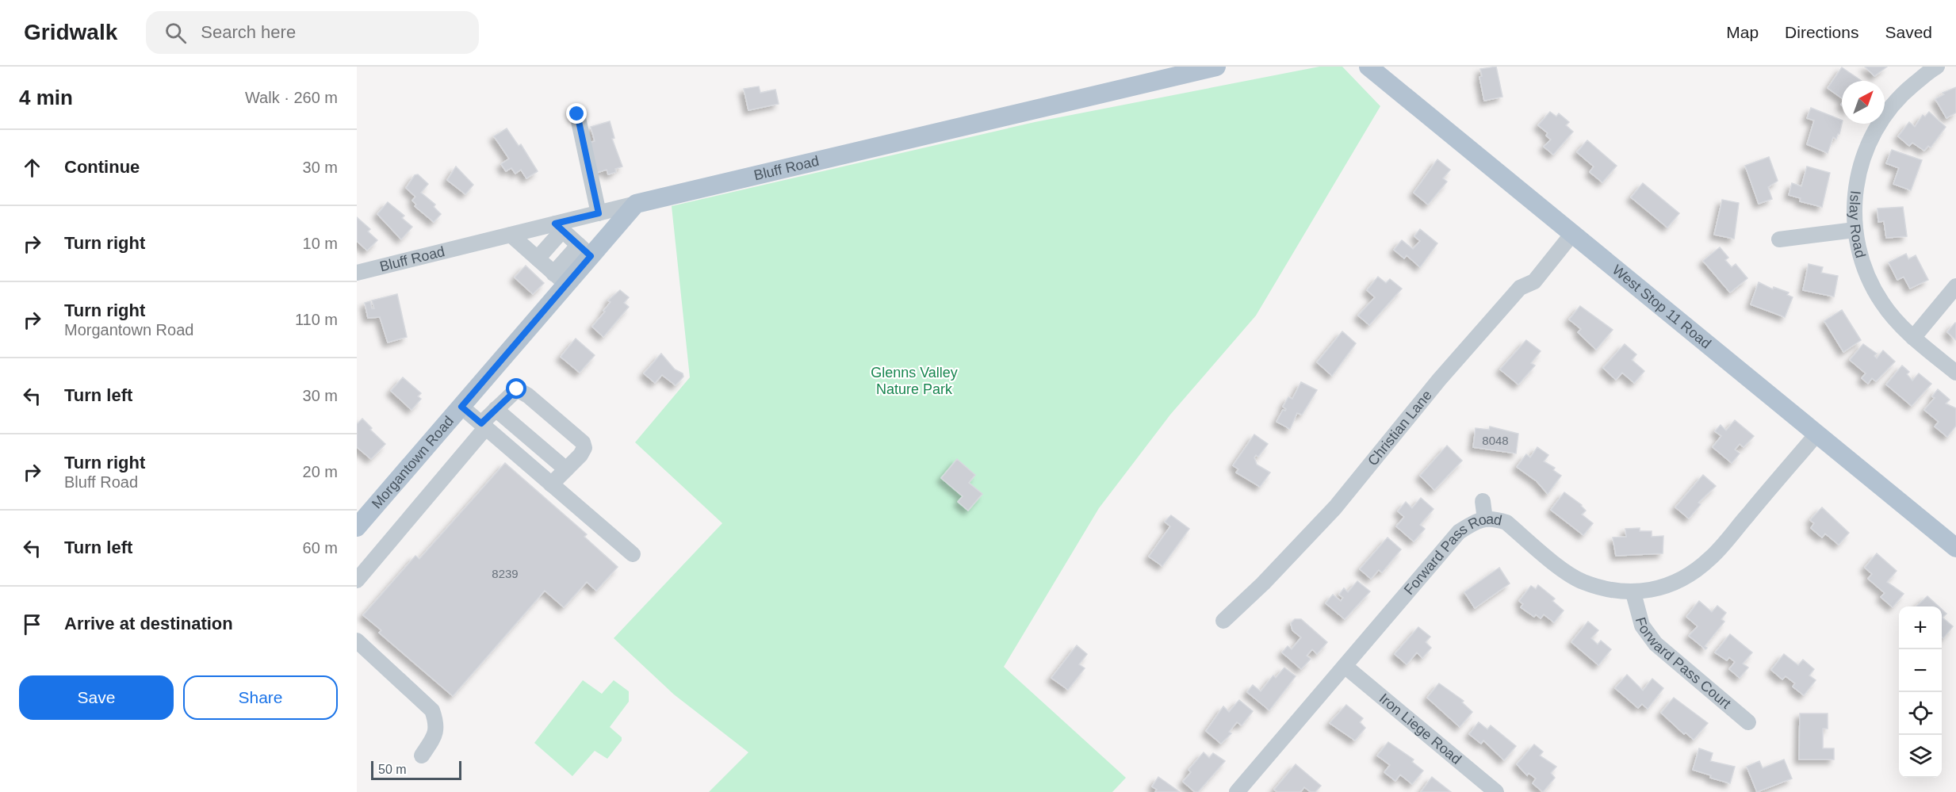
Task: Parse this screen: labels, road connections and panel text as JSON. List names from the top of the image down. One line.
{"streets":{"main road":["Bluff Road","West Stop 11 Road","Morgantown Road"],"street":["Islay Road","Christian Lane","Forward Pass Road","Forward Pass Court","Iron Liege Road"]},"crossings":[["Bluff Road","Morgantown Road"],["West Stop 11 Road","Christian Lane"],["West Stop 11 Road","Forward Pass Road"],["Forward Pass Road","Forward Pass Court"],["Forward Pass Road","Iron Liege Road"]],"parks":["Glenns Valley Nature Park"],"house_numbers":["8048","8239"],"scale_bar":"50 m","north":"top right","page":{"header":"Gridwalk","search":"Search here","nav":["Map","Directions","Saved"],"heading":["4 min","Walk · 260 m"],"list":[["Continue","30 m"],["Turn right","10 m"],["Turn right","Morgantown Road","110 m"],["Turn left","30 m"],["Turn right","Bluff Road","20 m"],["Turn left","60 m"],"Arrive at destination"],"map_buttons":["+","−"],"buttons":["Save","Share"],"scale":"50 m"}}
